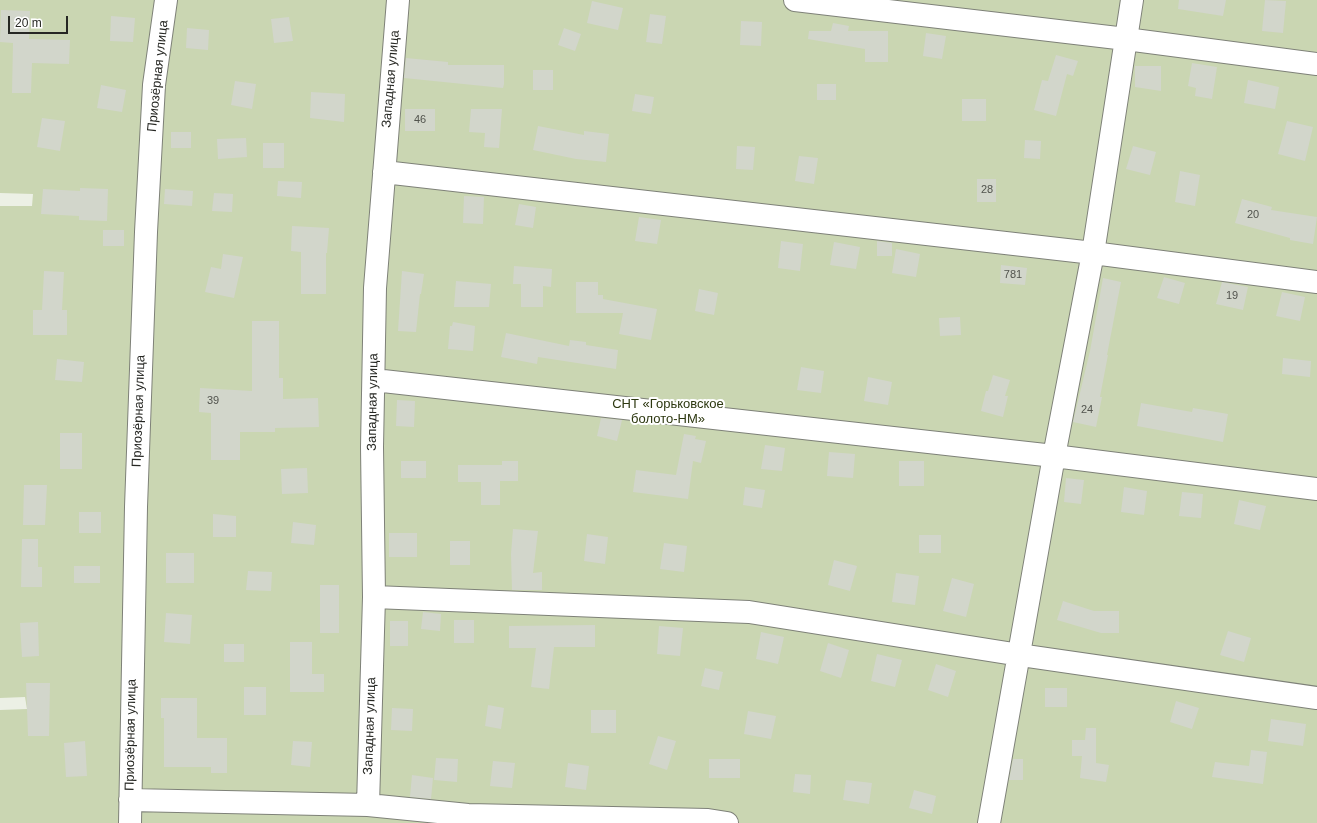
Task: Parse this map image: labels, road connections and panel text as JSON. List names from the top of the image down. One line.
{"streets":{"street":["Приозёрная улица","Западная улица"]},"parks":["СНТ «Горьковское болото-НМ»"],"house_numbers":["46","28","20","781","19","39","24"],"scale_bar":"20 m"}
